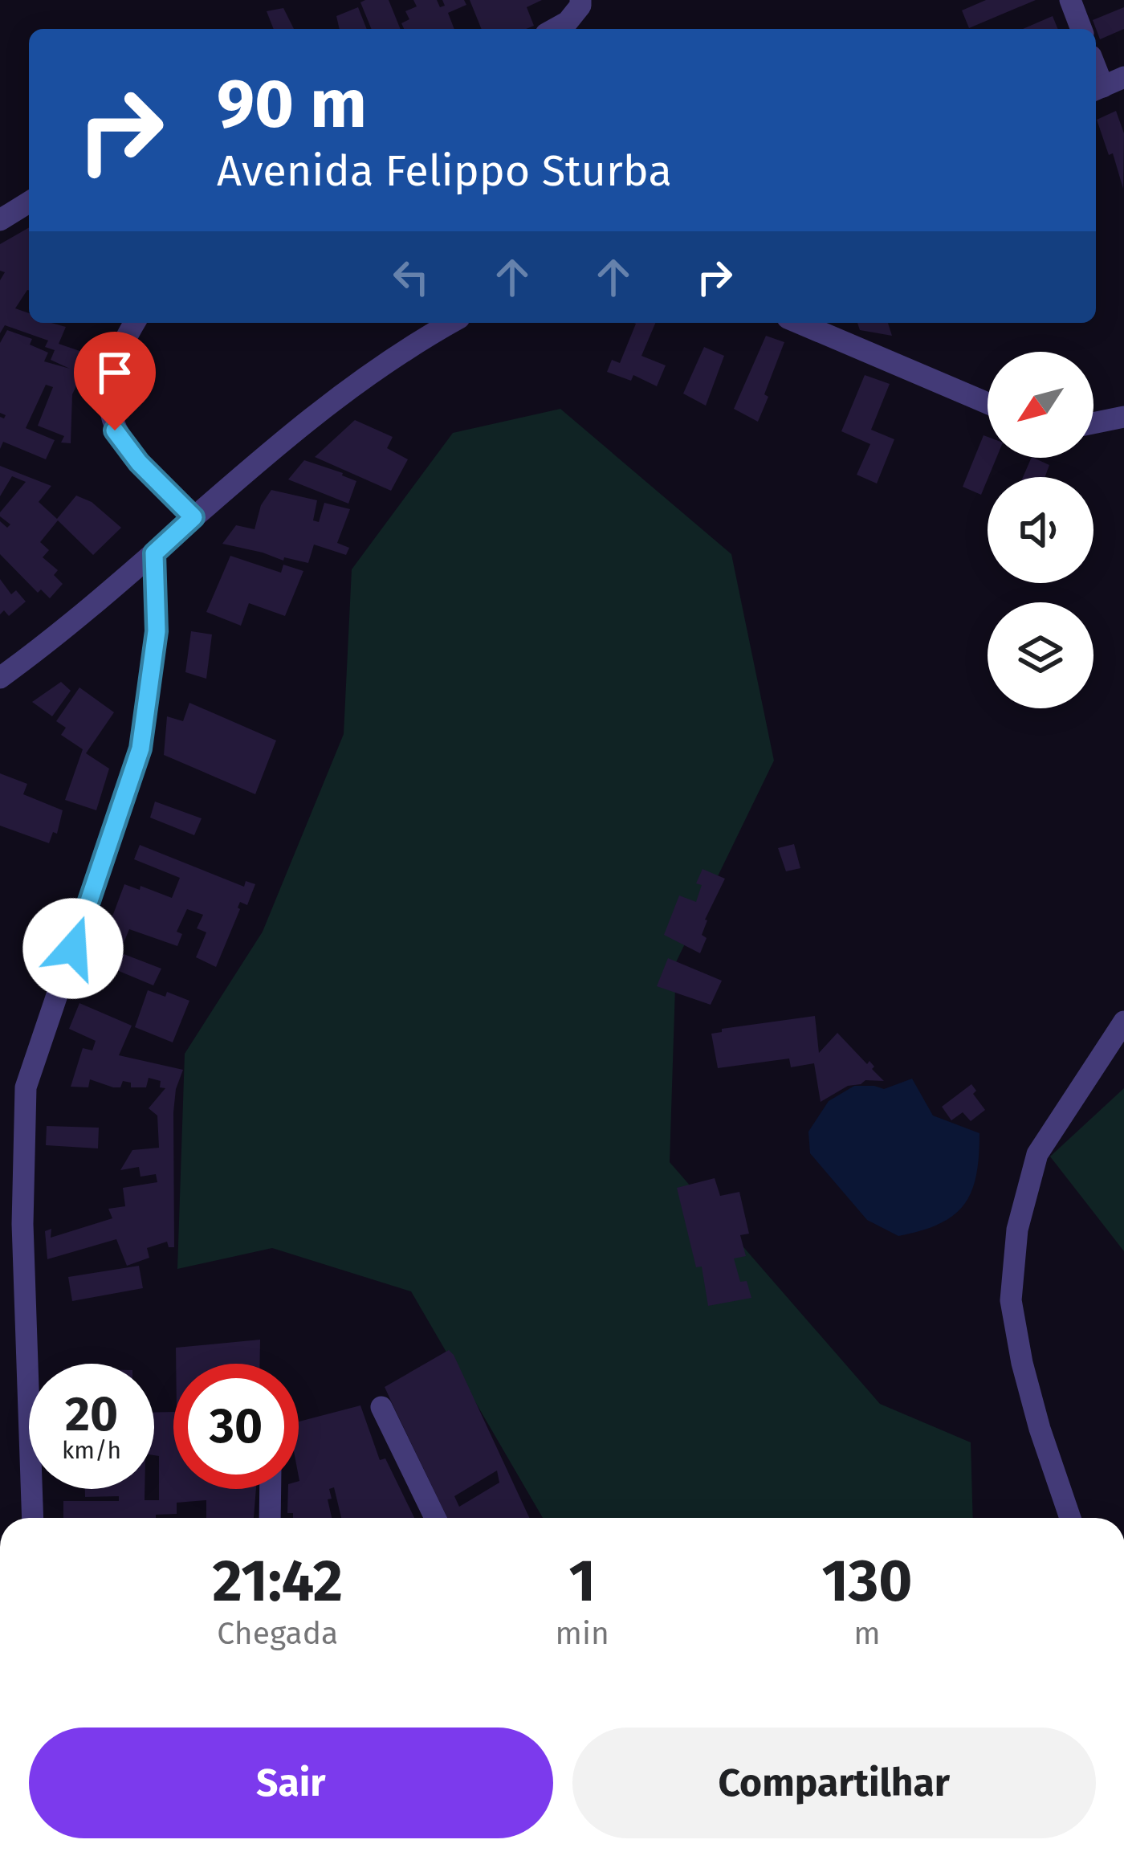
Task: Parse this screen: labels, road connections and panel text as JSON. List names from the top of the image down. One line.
{"north":"bottom left","page":{"turn":["90 m","Avenida Felippo Sturba"],"speed":"20 km/h","limit":"30","eta":["21:42","Chegada","1","min","130","m"],"buttons":["Sair","Compartilhar"]}}
